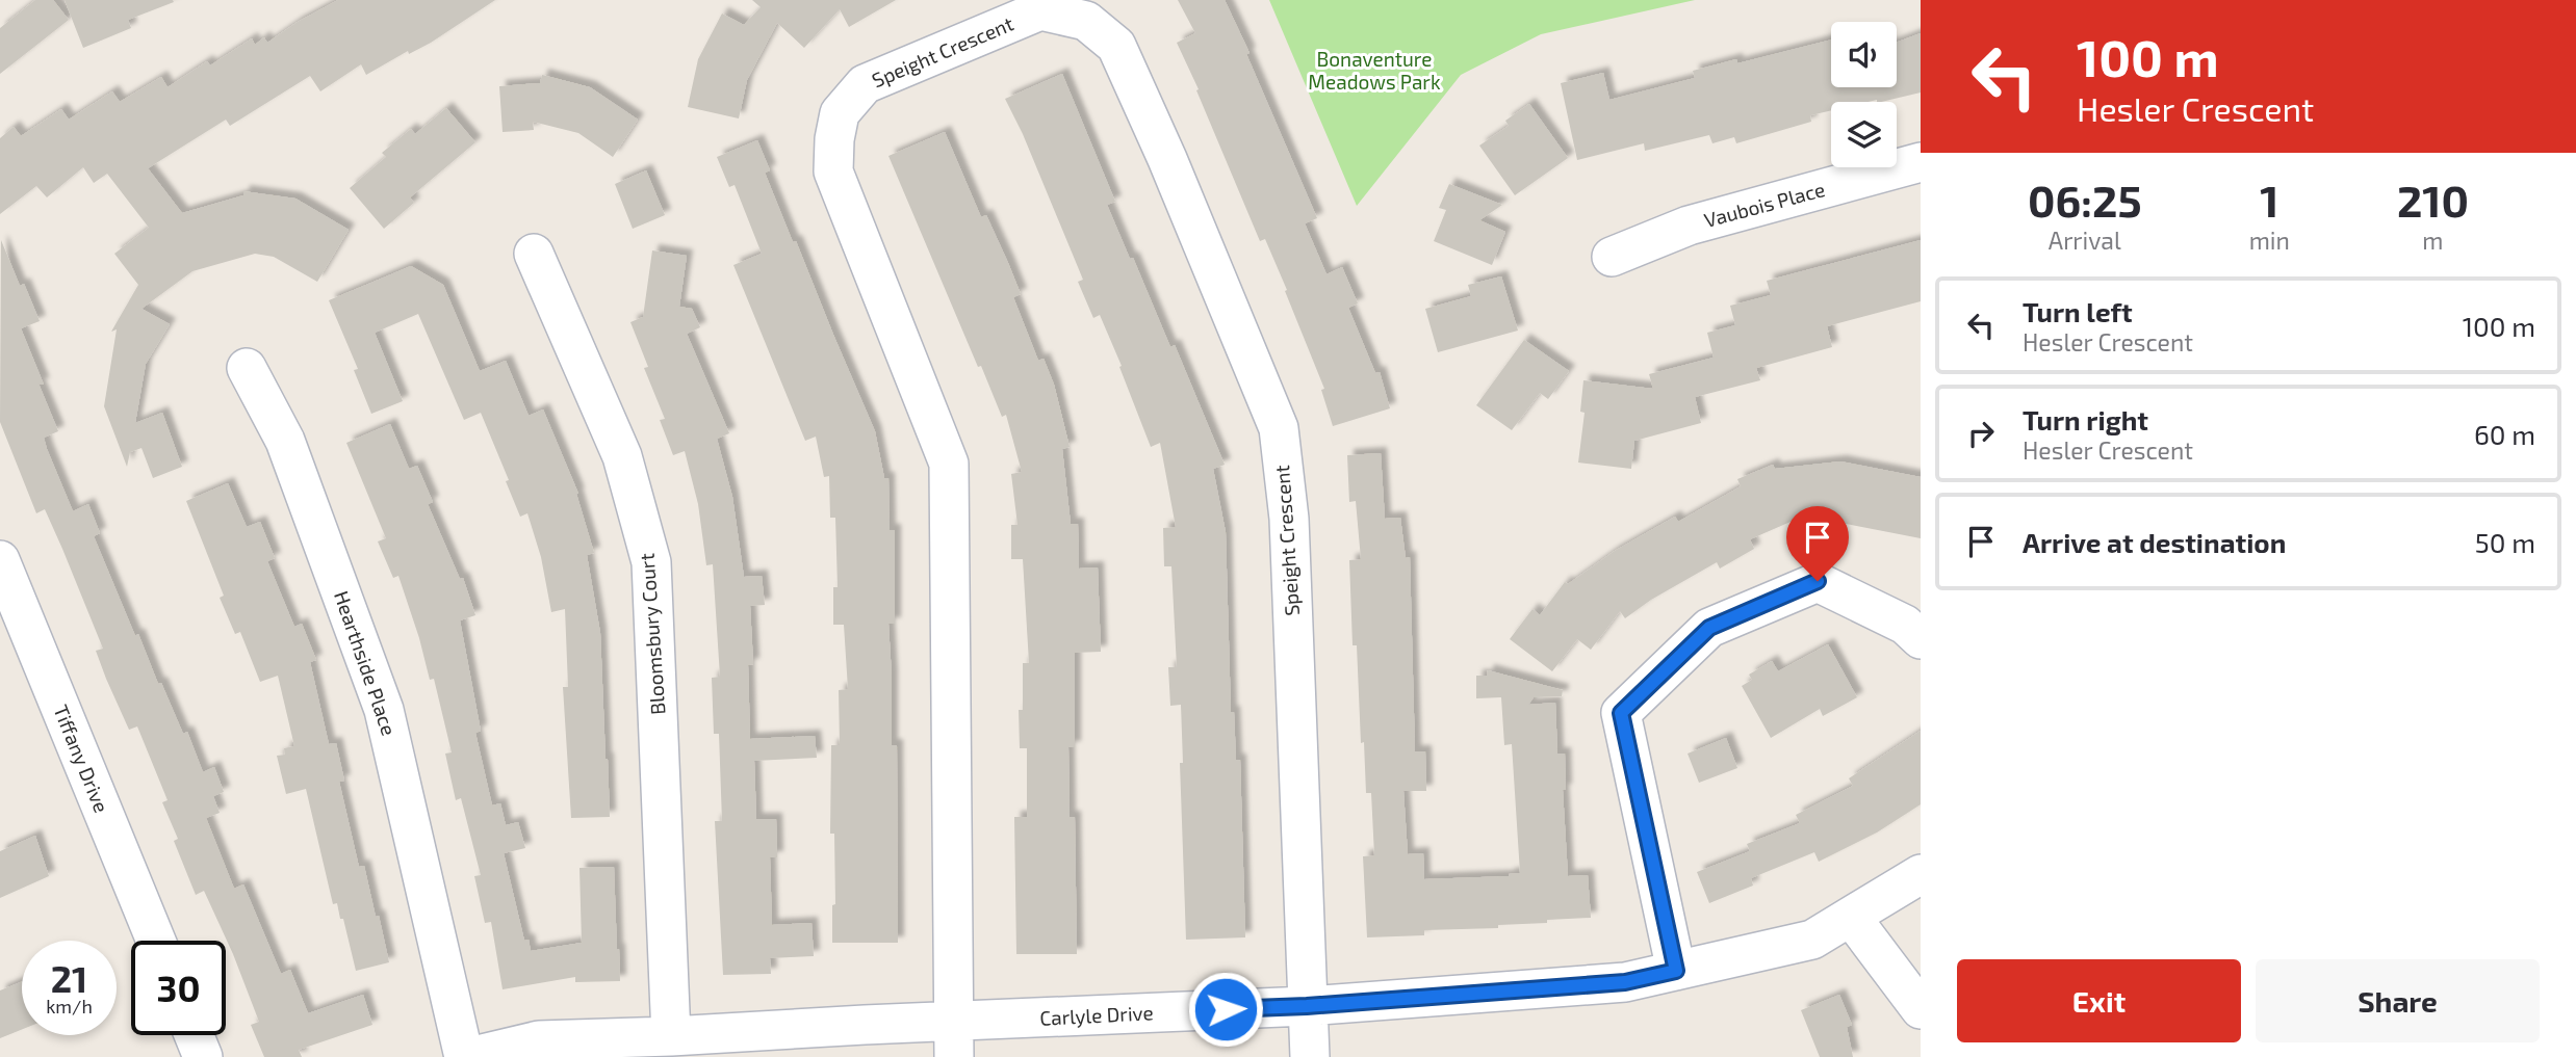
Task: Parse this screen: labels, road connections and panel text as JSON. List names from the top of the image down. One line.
{"streets":{"street":["Speight Crescent","Vaubois Place","Bloomsbury Court","Hearthside Place","Tiffany Drive","Carlyle Drive"]},"crossings":[["Speight Crescent","Carlyle Drive"],["Bloomsbury Court","Carlyle Drive"],["Hearthside Place","Carlyle Drive"]],"parks":["Bonaventure Meadows Park"],"page":{"turn":["100 m","Hesler Crescent"],"eta":["06:25","Arrival","1","min","210","m"],"list":[{"name":"Turn left","note":"Hesler Crescent","value":"100 m"},{"name":"Turn right","note":"Hesler Crescent","value":"60 m"},{"name":"Arrive at destination","value":"50 m"}],"speed":"21 km/h","limit":"30","buttons":["Exit","Share"]}}
